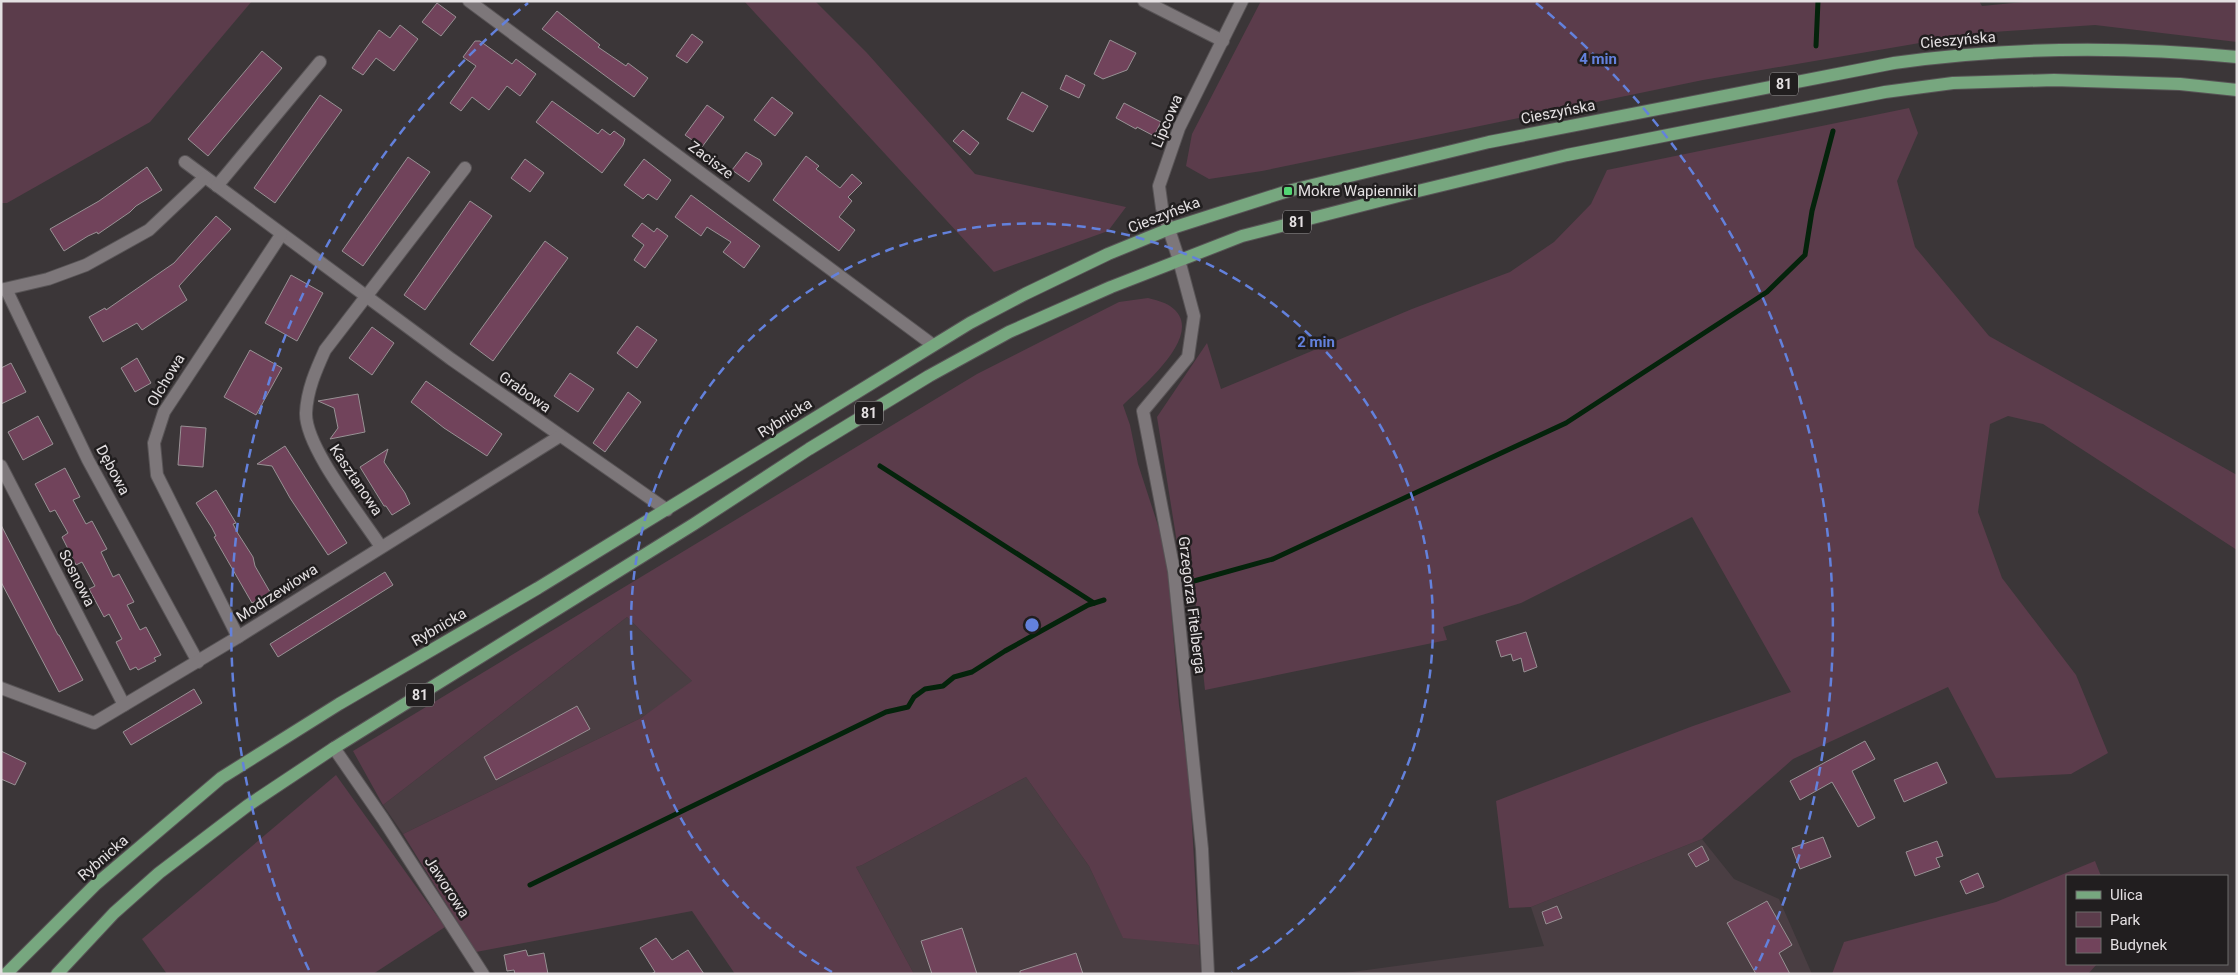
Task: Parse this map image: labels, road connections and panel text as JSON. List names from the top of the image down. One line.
{"streets":{"main road":["Cieszyńska","81","Rybnicka"],"street":["Lipcowa","Zacisze","Olchowa","Grabowa","Dębowa","Kasztanowa","Sosnowa","Modrzewiowa","Grzegorza Fitelberga","Jaworowa"]},"crossings":[["Cieszyńska","Lipcowa"],["Cieszyńska","Zacisze"],["Cieszyńska","Rybnicka"],["81","Lipcowa"],["81","Grzegorza Fitelberga"],["81","Jaworowa"],["Lipcowa","Grzegorza Fitelberga"],["Olchowa","Grabowa"],["Olchowa","Modrzewiowa"],["Grabowa","Rybnicka"],["Grabowa","Kasztanowa"],["Grabowa","Modrzewiowa"],["Dębowa","Modrzewiowa"],["Kasztanowa","Modrzewiowa"],["Sosnowa","Modrzewiowa"]],"places":{"transit":["Mokre Wapienniki"]},"legend":["Ulica","Park","Budynek"],"rings":["4 min","2 min"]}
